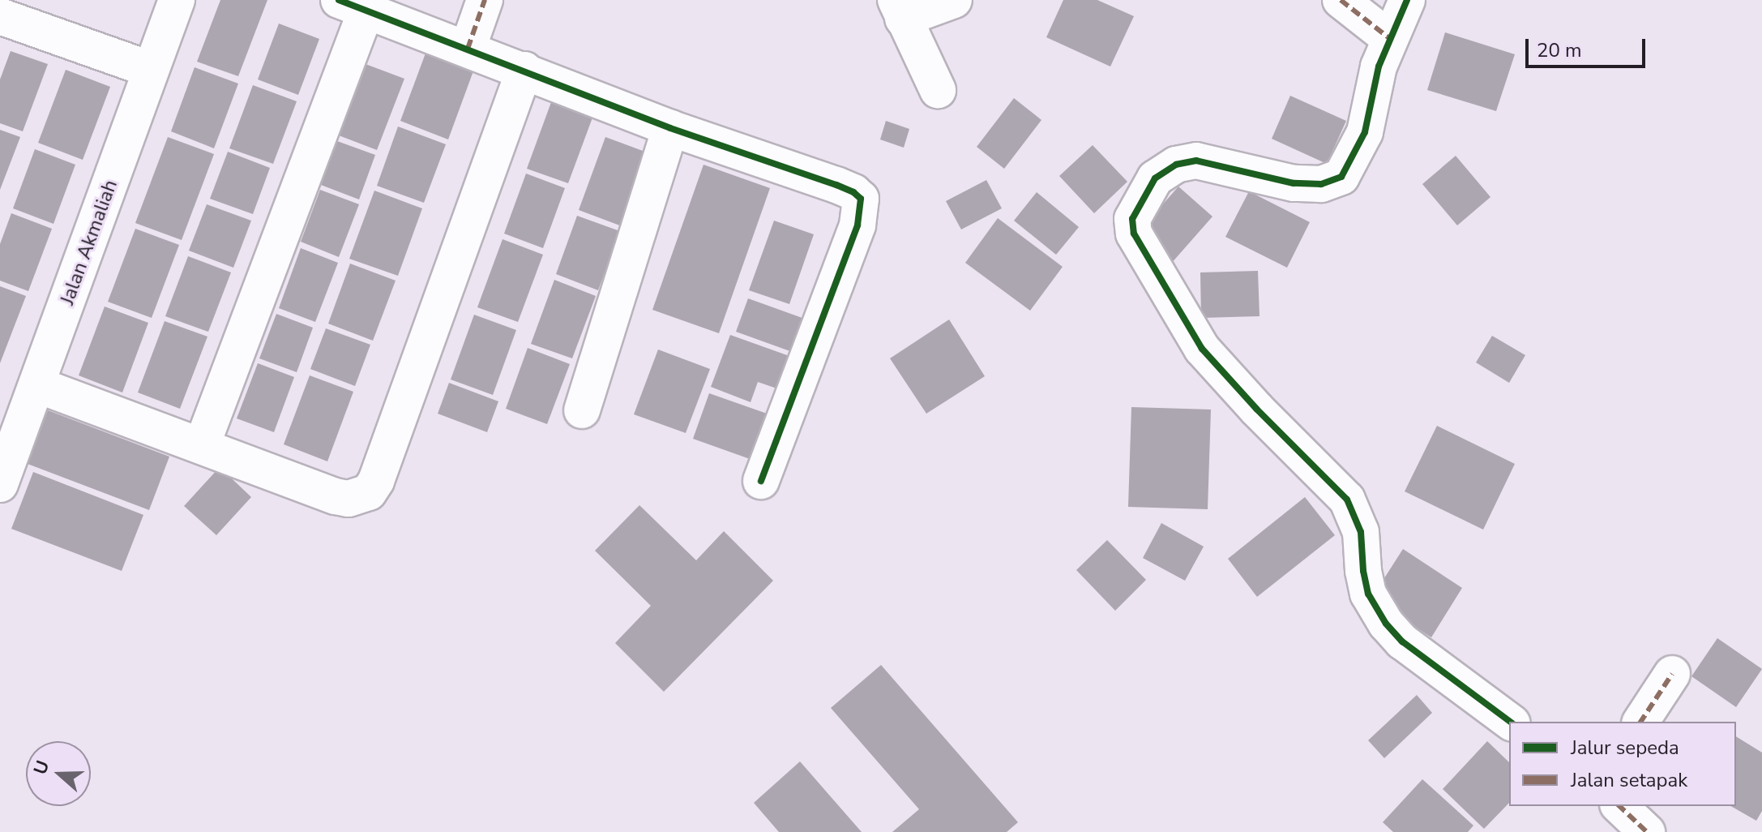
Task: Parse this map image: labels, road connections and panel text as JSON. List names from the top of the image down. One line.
{"streets":{"street":["Jalan Akmaliah"]},"legend":["Jalur sepeda","Jalan setapak"],"scale_bar":"20 m","north":"left"}
